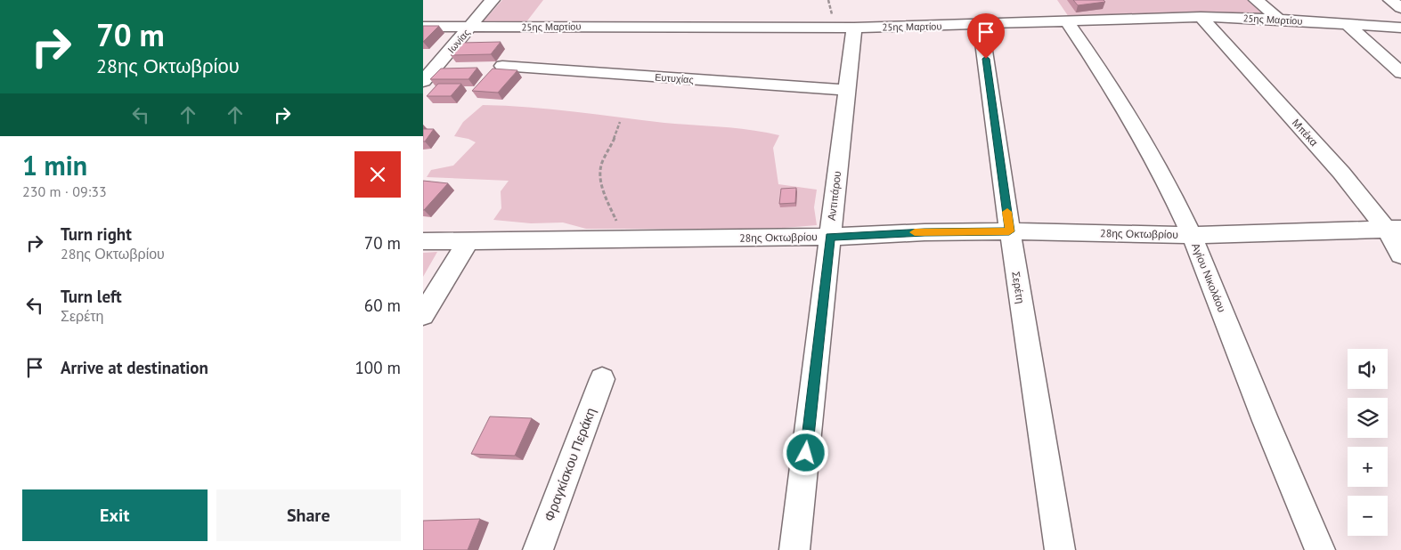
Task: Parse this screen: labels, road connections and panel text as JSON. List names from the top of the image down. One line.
{"streets":{"street":["25ης Μαρτίου","Ιωνίας","Ευτυχίας","Μπέκα","Αντιπάρου","28ης Οκτωβρίου","Αγίου Νικολάου","Σερέτη","Φραγκίσκου Περάκη"]},"crossings":[["25ης Μαρτίου","Ιωνίας"],["25ης Μαρτίου","Μπέκα"],["25ης Μαρτίου","Αντιπάρου"],["25ης Μαρτίου","Αγίου Νικολάου"],["25ης Μαρτίου","Σερέτη"],["Ευτυχίας","Αντιπάρου"],["Μπέκα","28ης Οκτωβρίου"],["Αντιπάρου","28ης Οκτωβρίου"],["28ης Οκτωβρίου","Αγίου Νικολάου"],["28ης Οκτωβρίου","Σερέτη"]],"page":{"turn":["70 m","28ης Οκτωβρίου"],"heading":["1 min","230 m · 09:33"],"list":[{"name":"Turn right","note":"28ης Οκτωβρίου","value":"70 m"},{"name":"Turn left","note":"Σερέτη","value":"60 m"},{"name":"Arrive at destination","value":"100 m"}],"map_buttons":["+","−"],"buttons":["Exit","Share"]}}
